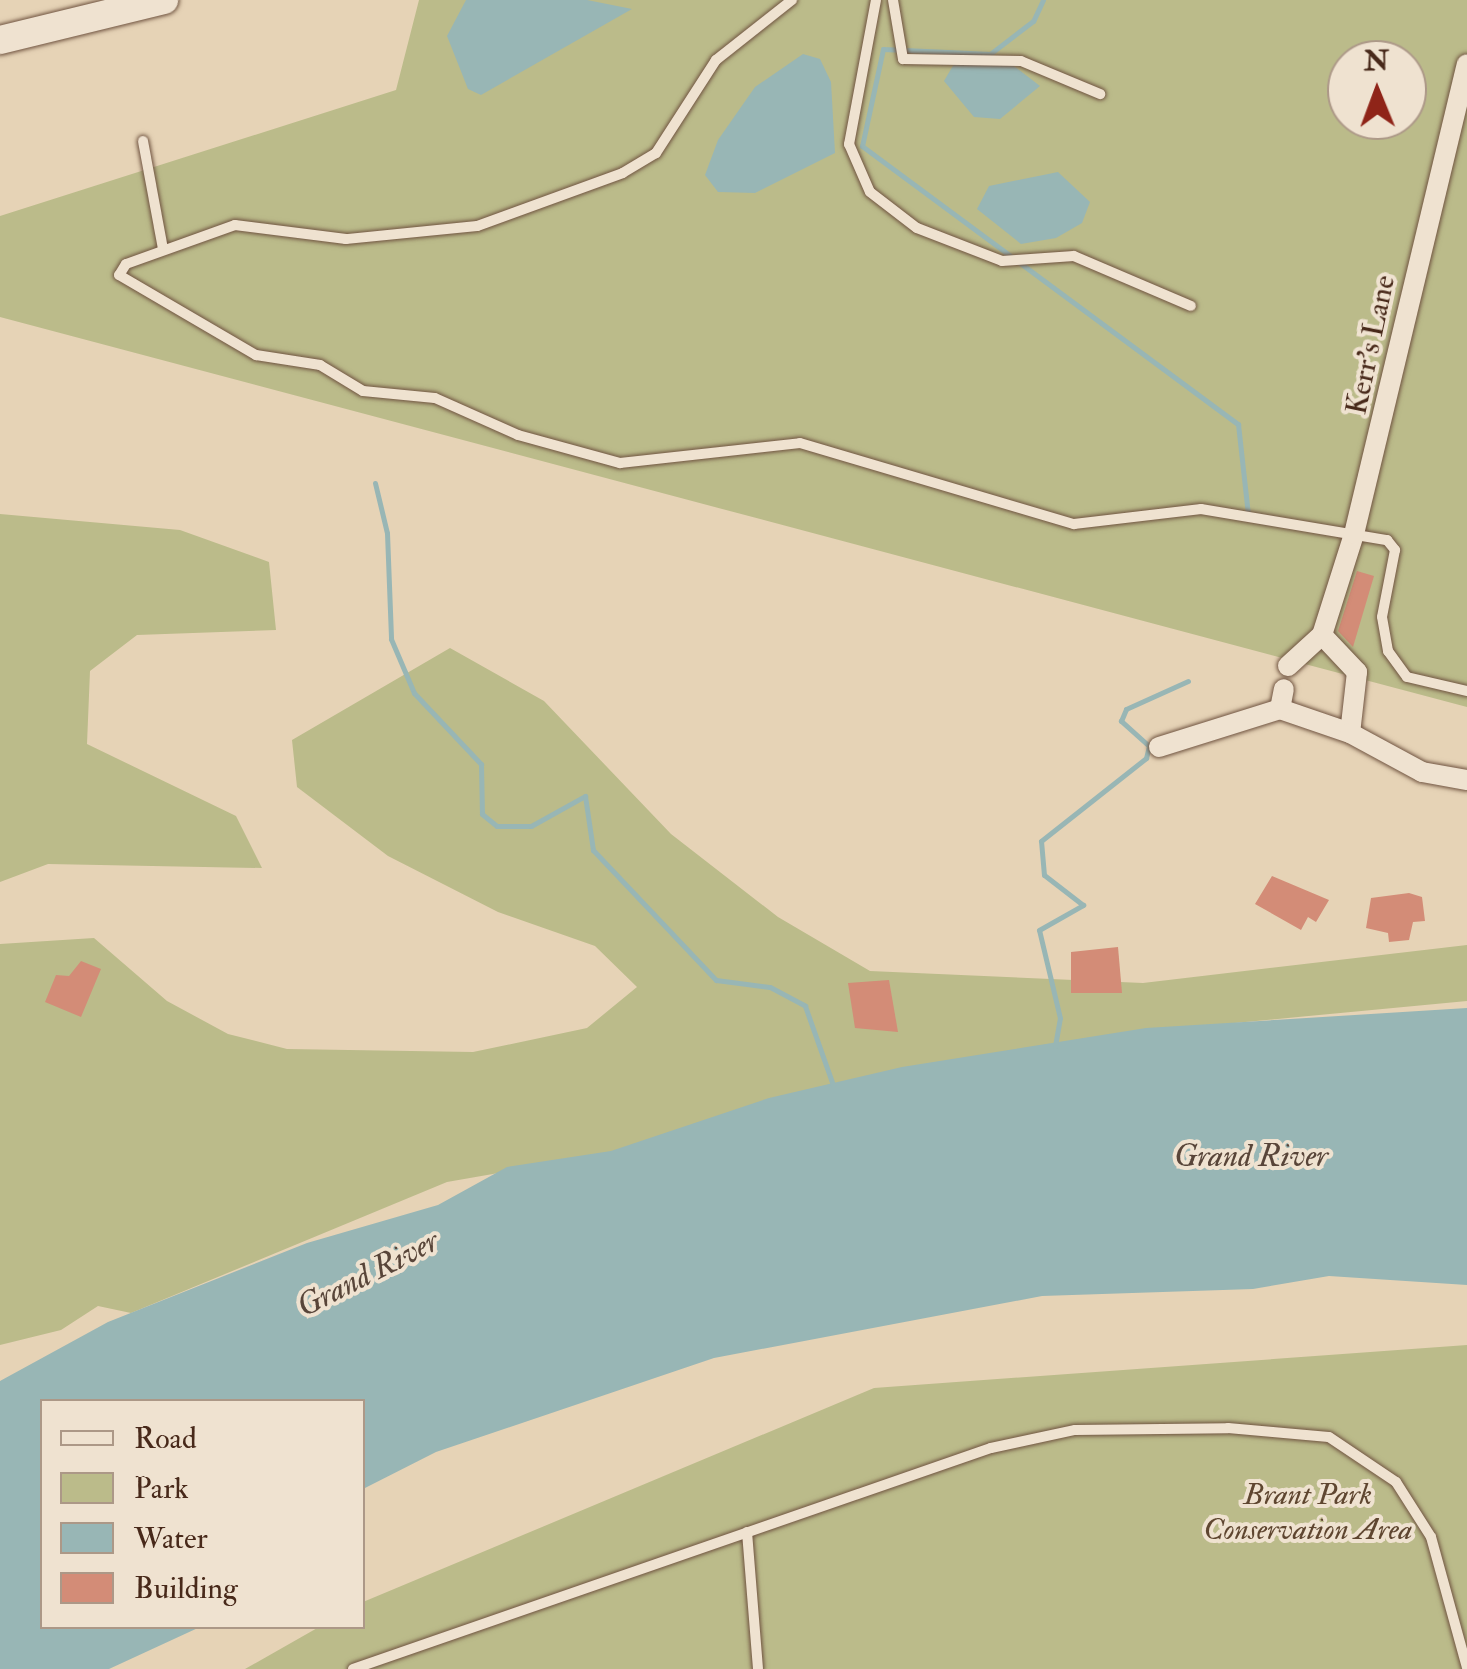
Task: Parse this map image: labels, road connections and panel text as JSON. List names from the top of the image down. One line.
{"streets":{"street":["Kerr's Lane"]},"water":["Grand River"],"parks":["Brant Park Conservation Area"],"legend":["Road","Park","Water","Building"],"north":"top"}
